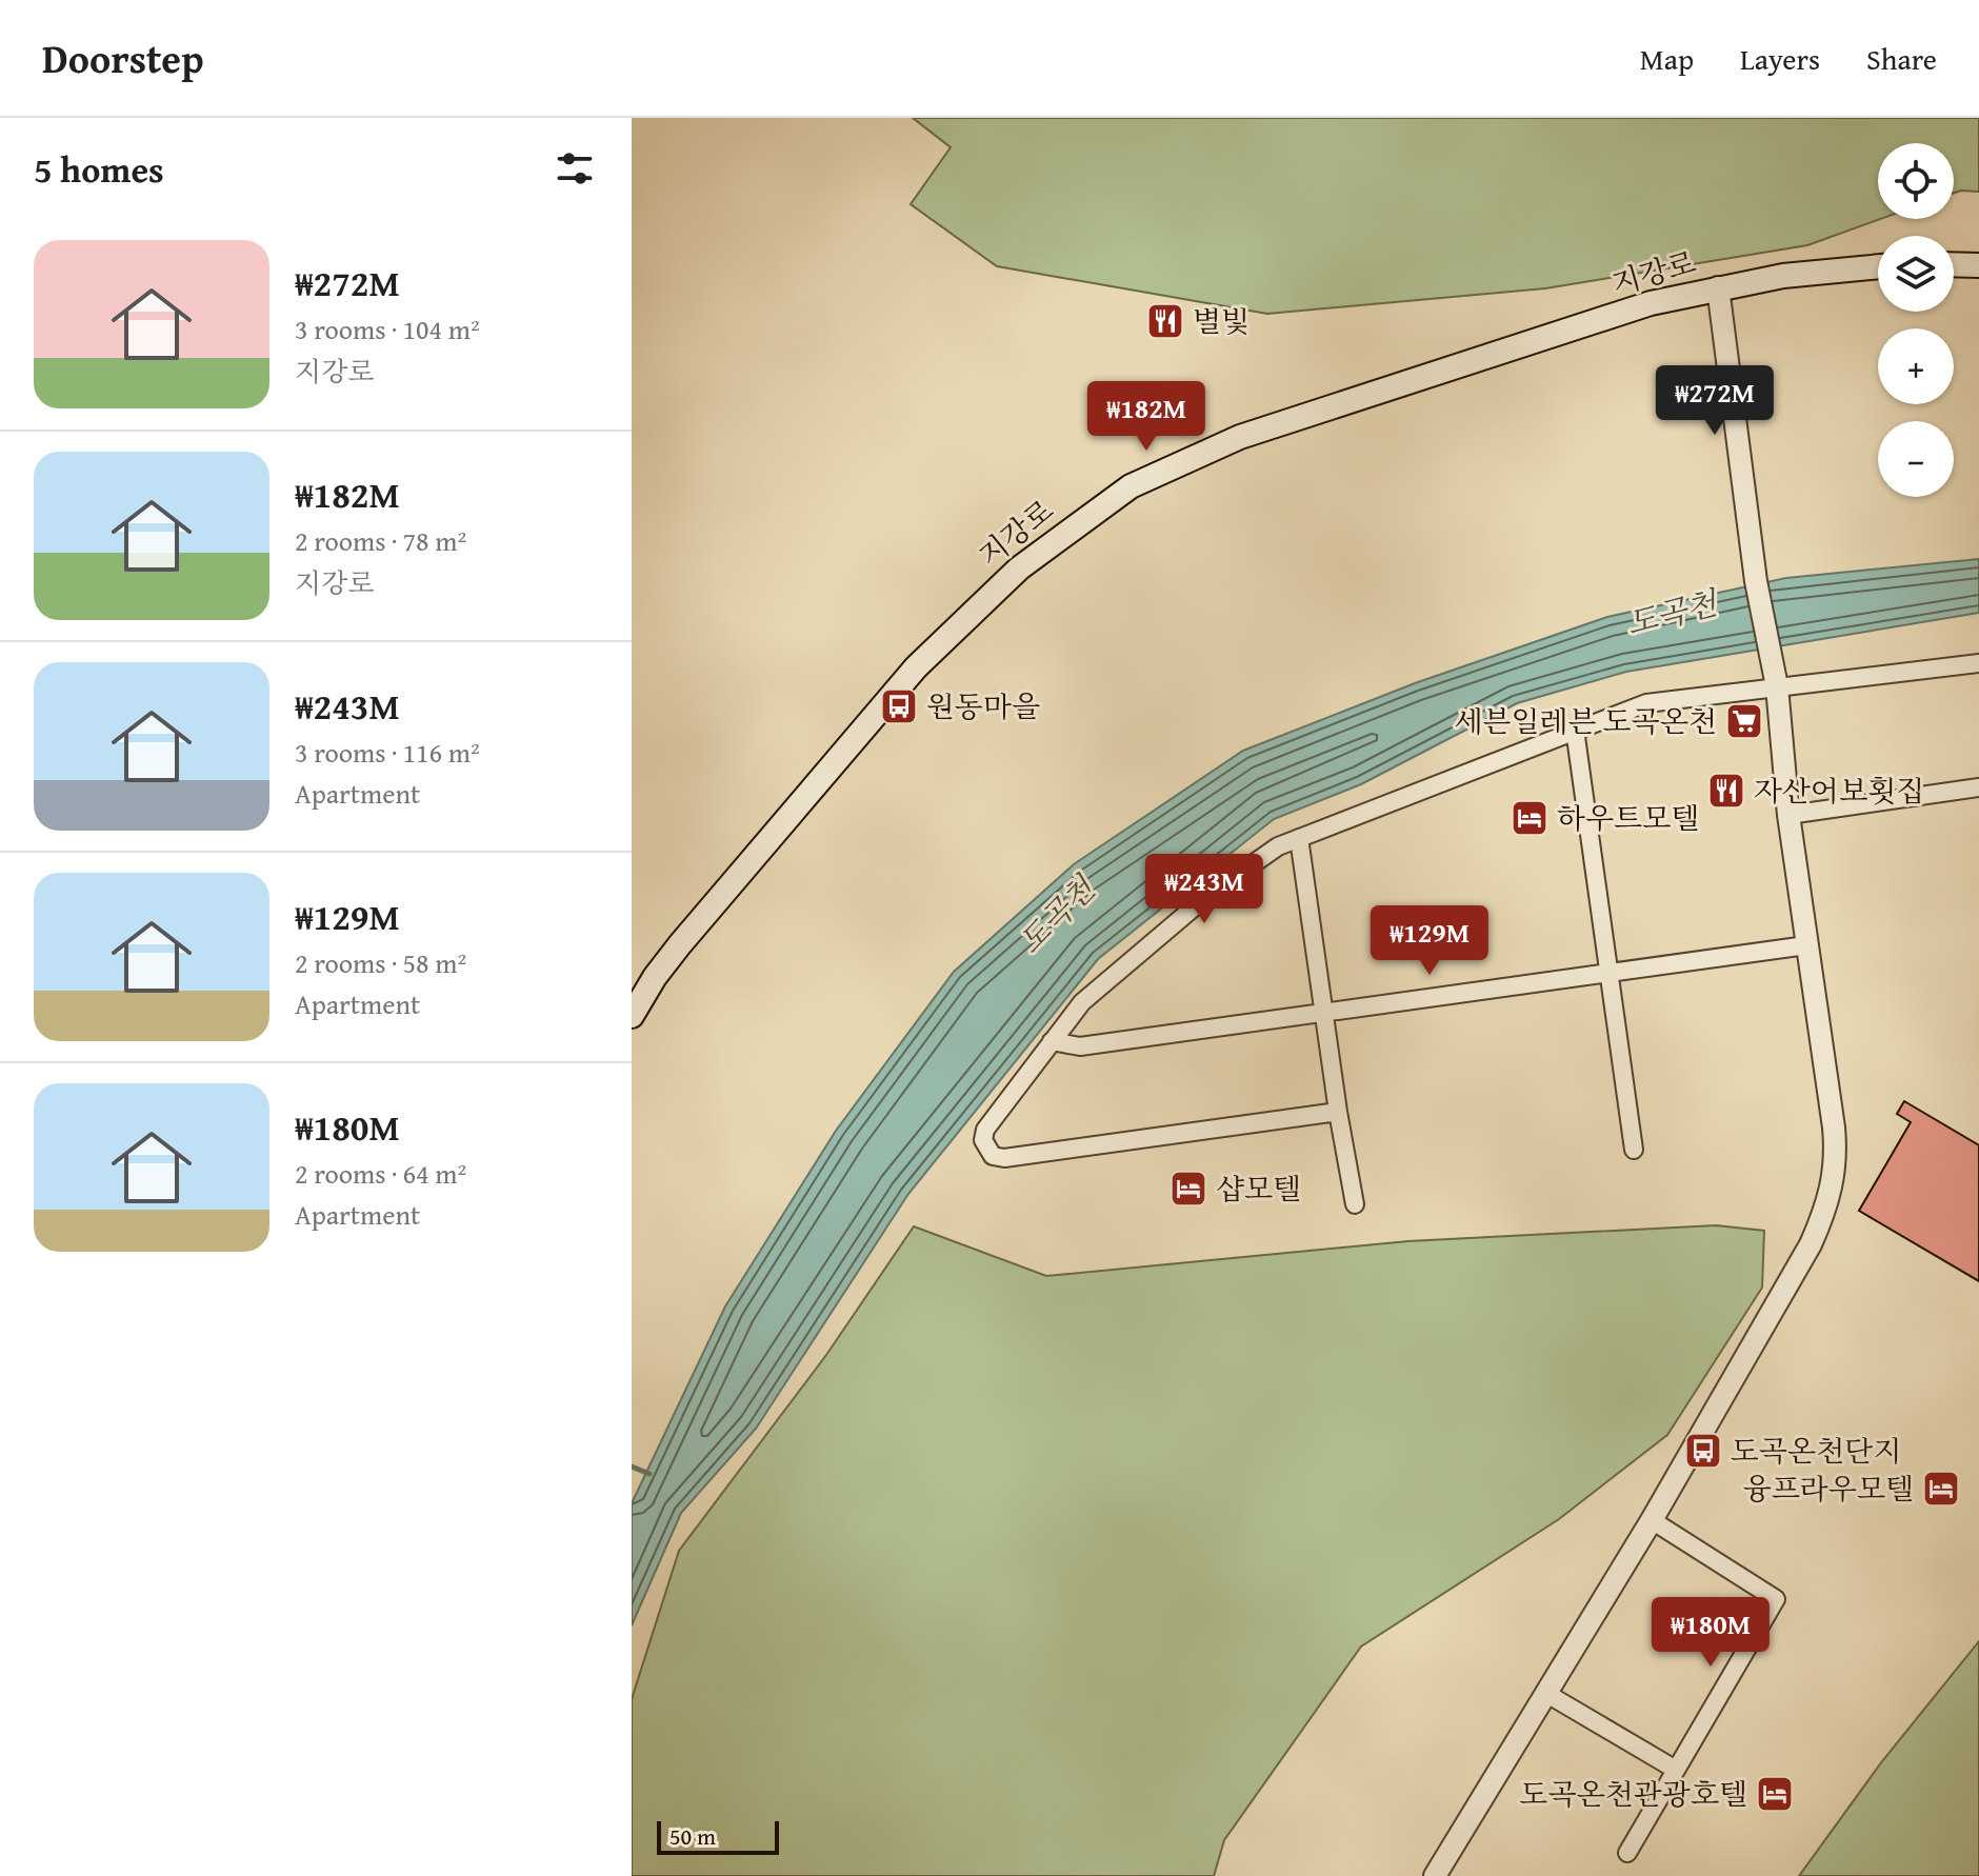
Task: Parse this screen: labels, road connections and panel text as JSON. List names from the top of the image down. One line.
{"streets":{"main road":["지강로"]},"water":["도곡천"],"places":{"restaurant":["별빛","자산어보횟집"],"bus stop":["원동마을","도곡온천단지"],"supermarket":["세븐일레븐 도곡온천"],"hotel":["하우트모텔","샵모텔","융프라우모텔","도곡온천관광호텔"]},"scale_bar":"50 m","page":{"header":"Doorstep","nav":["Map","Layers","Share"],"heading":"5 homes","map_buttons":["+","−"],"list":[{"name":"₩272M","note":"3 rooms · 104 m² · 지강로"},{"name":"₩182M","note":"2 rooms · 78 m² · 지강로"},{"name":"₩243M","note":"3 rooms · 116 m² · Apartment"},{"name":"₩129M","note":"2 rooms · 58 m² · Apartment"},{"name":"₩180M","note":"2 rooms · 64 m² · Apartment"}],"price":["₩272M","₩182M","₩243M","₩129M","₩180M"],"scale":"50 m"}}
